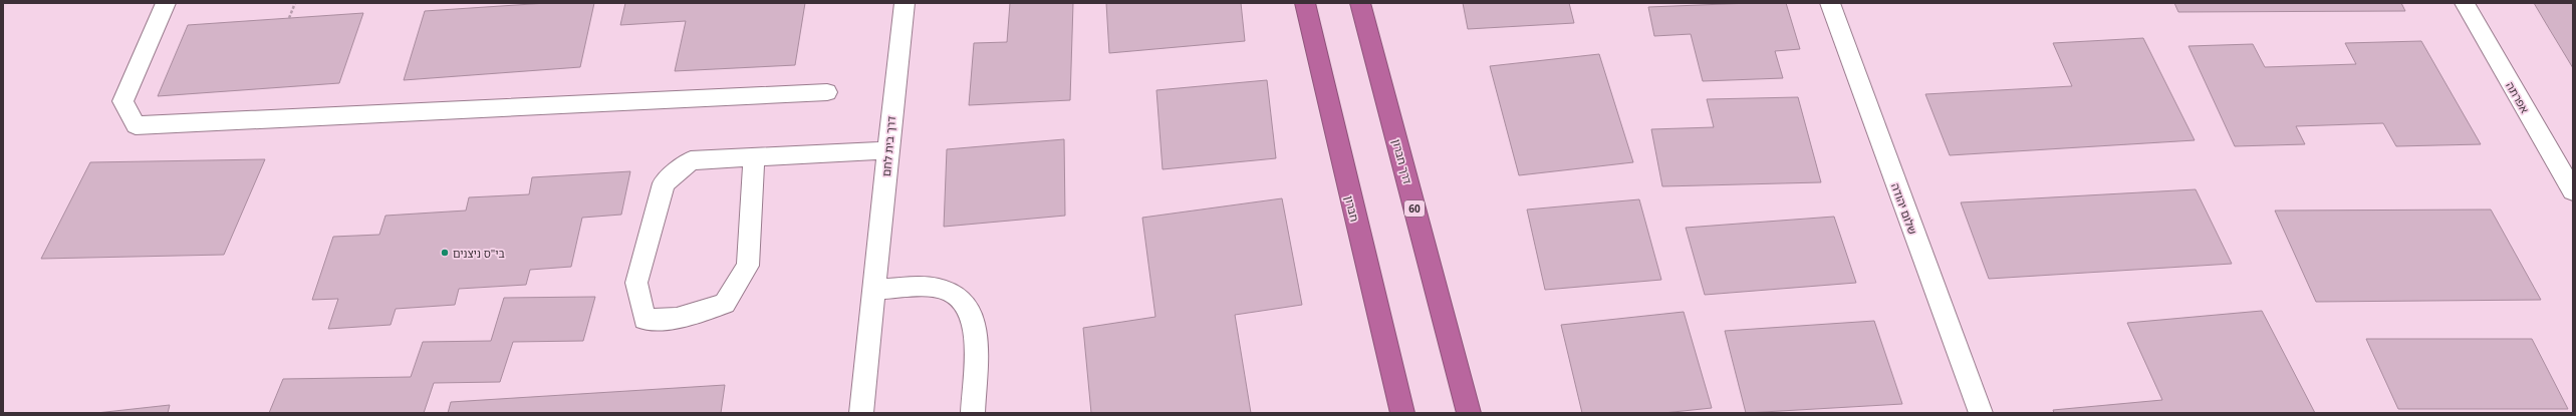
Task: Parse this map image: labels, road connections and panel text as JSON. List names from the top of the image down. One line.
{"streets":{"highway":["דרך חברון","חברון","60"],"street":["אפרתה","דרך בית לחם","שלום יהודה"]},"places":["בי\"ס ניצנים"]}
